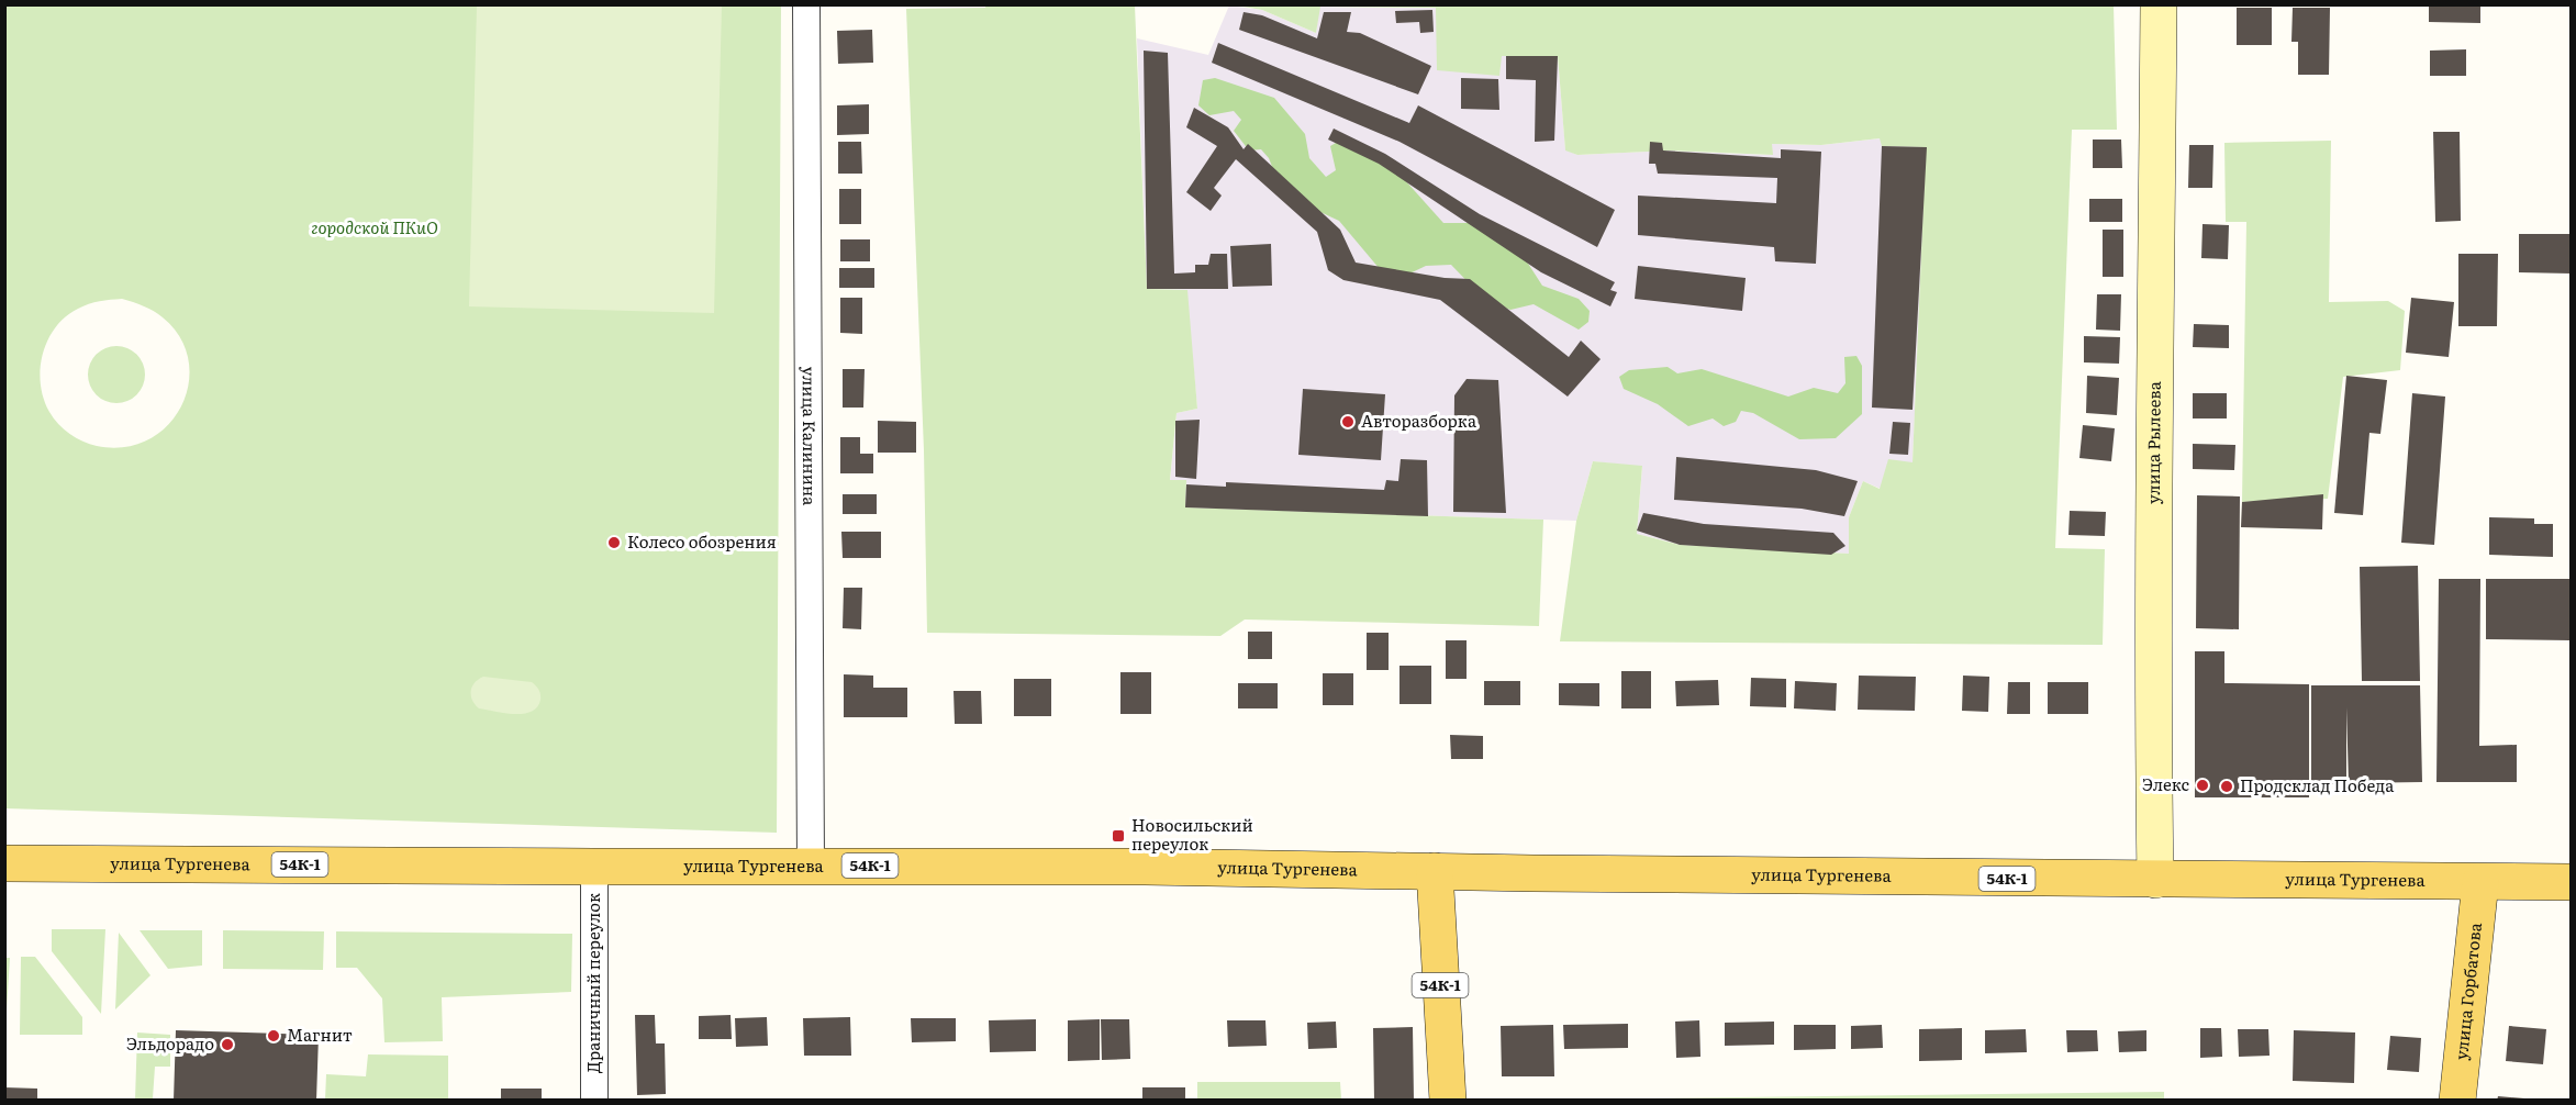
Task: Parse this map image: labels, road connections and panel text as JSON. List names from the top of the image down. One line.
{"streets":{"main road":["улица Тургенева","54К-1","улица Горбатова"],"street":["улица Калинина","улица Рылеева","Драничный переулок"]},"crossings":[["улица Калинина","улица Тургенева"],["улица Рылеева","улица Тургенева"],["улица Тургенева","54К-1"],["улица Тургенева","Драничный переулок"],["улица Тургенева","улица Горбатова"]],"parks":["городской ПКиО"],"places":{"other":["Авторазборка","Колесо обозрения","Элекс","Продсклад Победа","Магнит","Эльдорадо"],"transit":["Новосильский переулок"]}}
